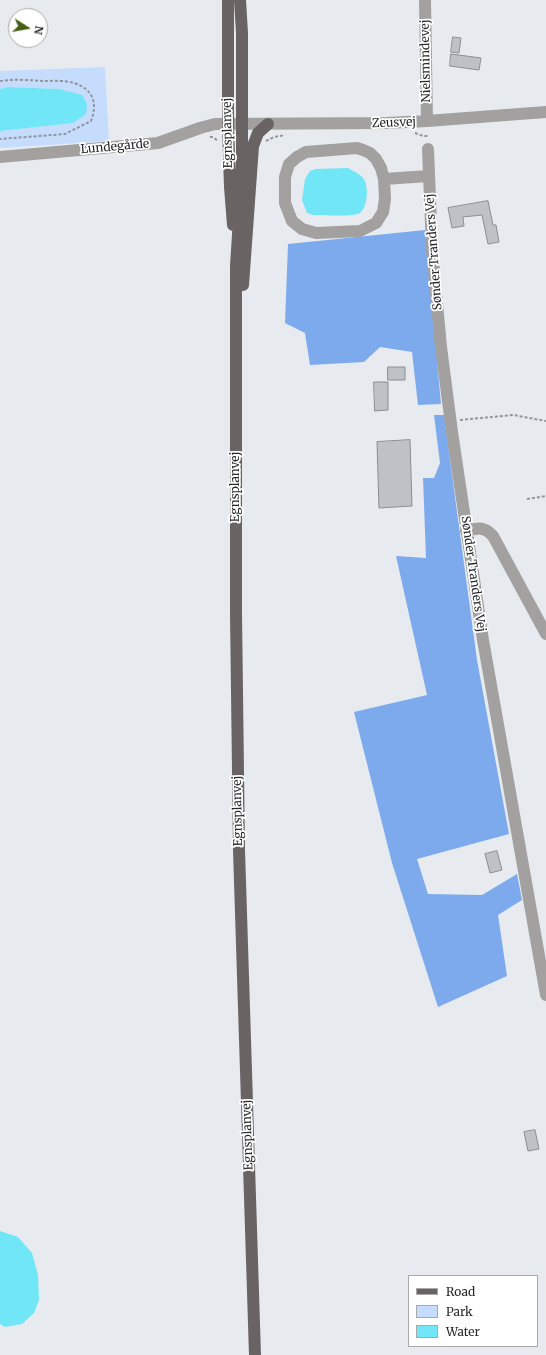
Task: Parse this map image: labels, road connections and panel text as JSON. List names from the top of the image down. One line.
{"streets":{"main road":["Egnsplanvej"],"street":["Nielsmindevej","Zeusvej","Lundegårde","Sønder Tranders Vej"]},"crossings":[["Nielsmindevej","Zeusvej"],["Zeusvej","Egnsplanvej"],["Zeusvej","Lundegårde"],["Egnsplanvej","Lundegårde"]],"legend":["Road","Park","Water"],"north":"right"}
